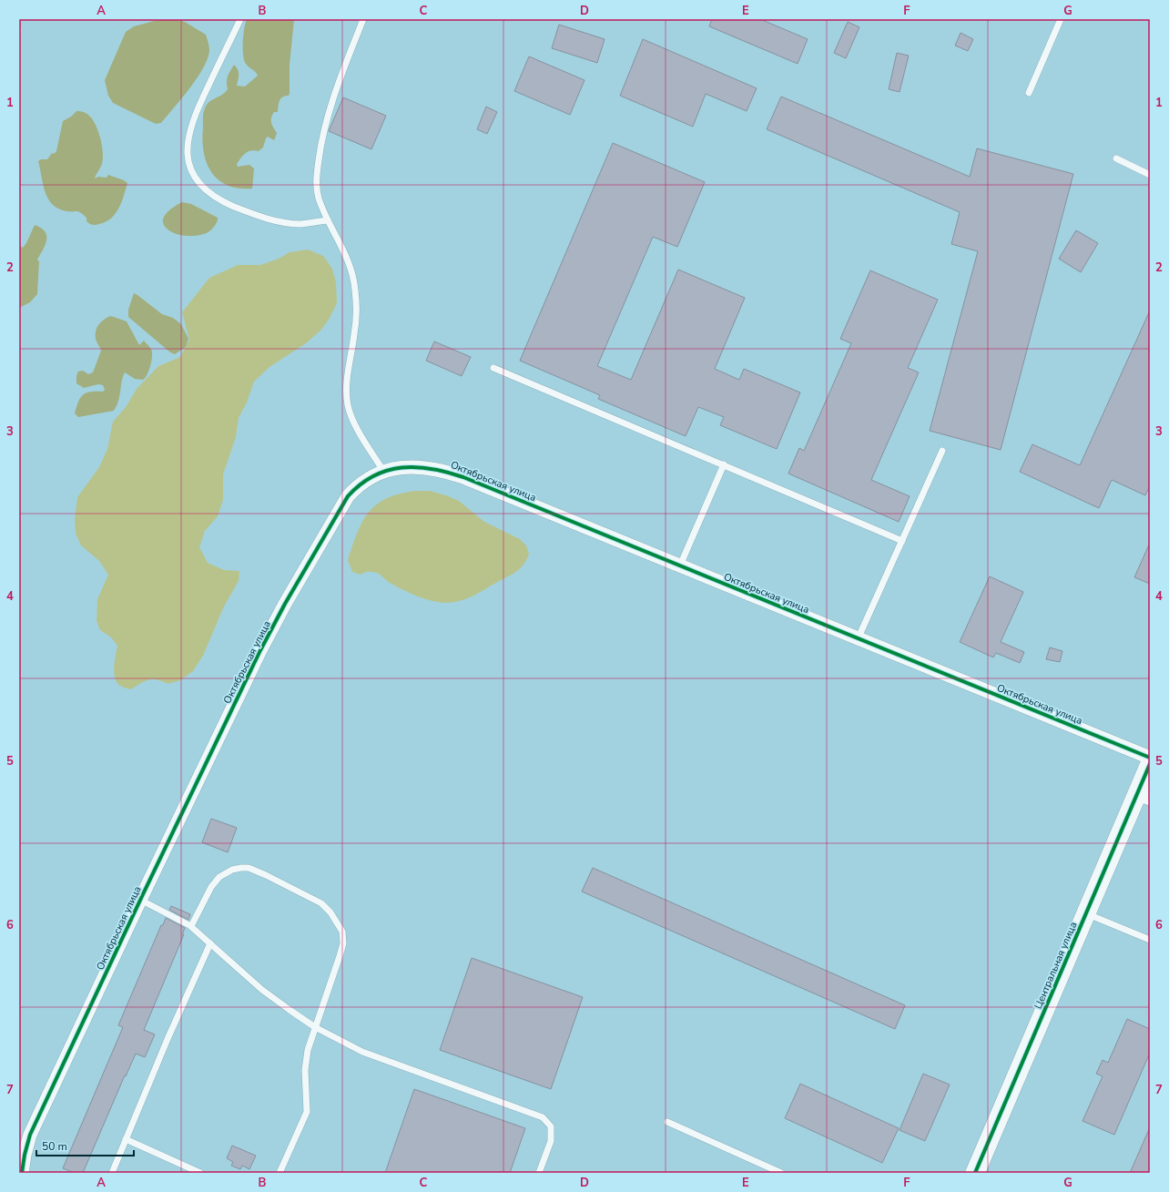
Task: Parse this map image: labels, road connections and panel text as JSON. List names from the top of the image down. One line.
{"streets":{"street":["Октябрьская улица","Центральная улица"]},"scale_bar":"50 m","grid":{"columns":["A","B","C","D","E","F","G"],"rows":["1","2","3","4","5","6","7"]}}
